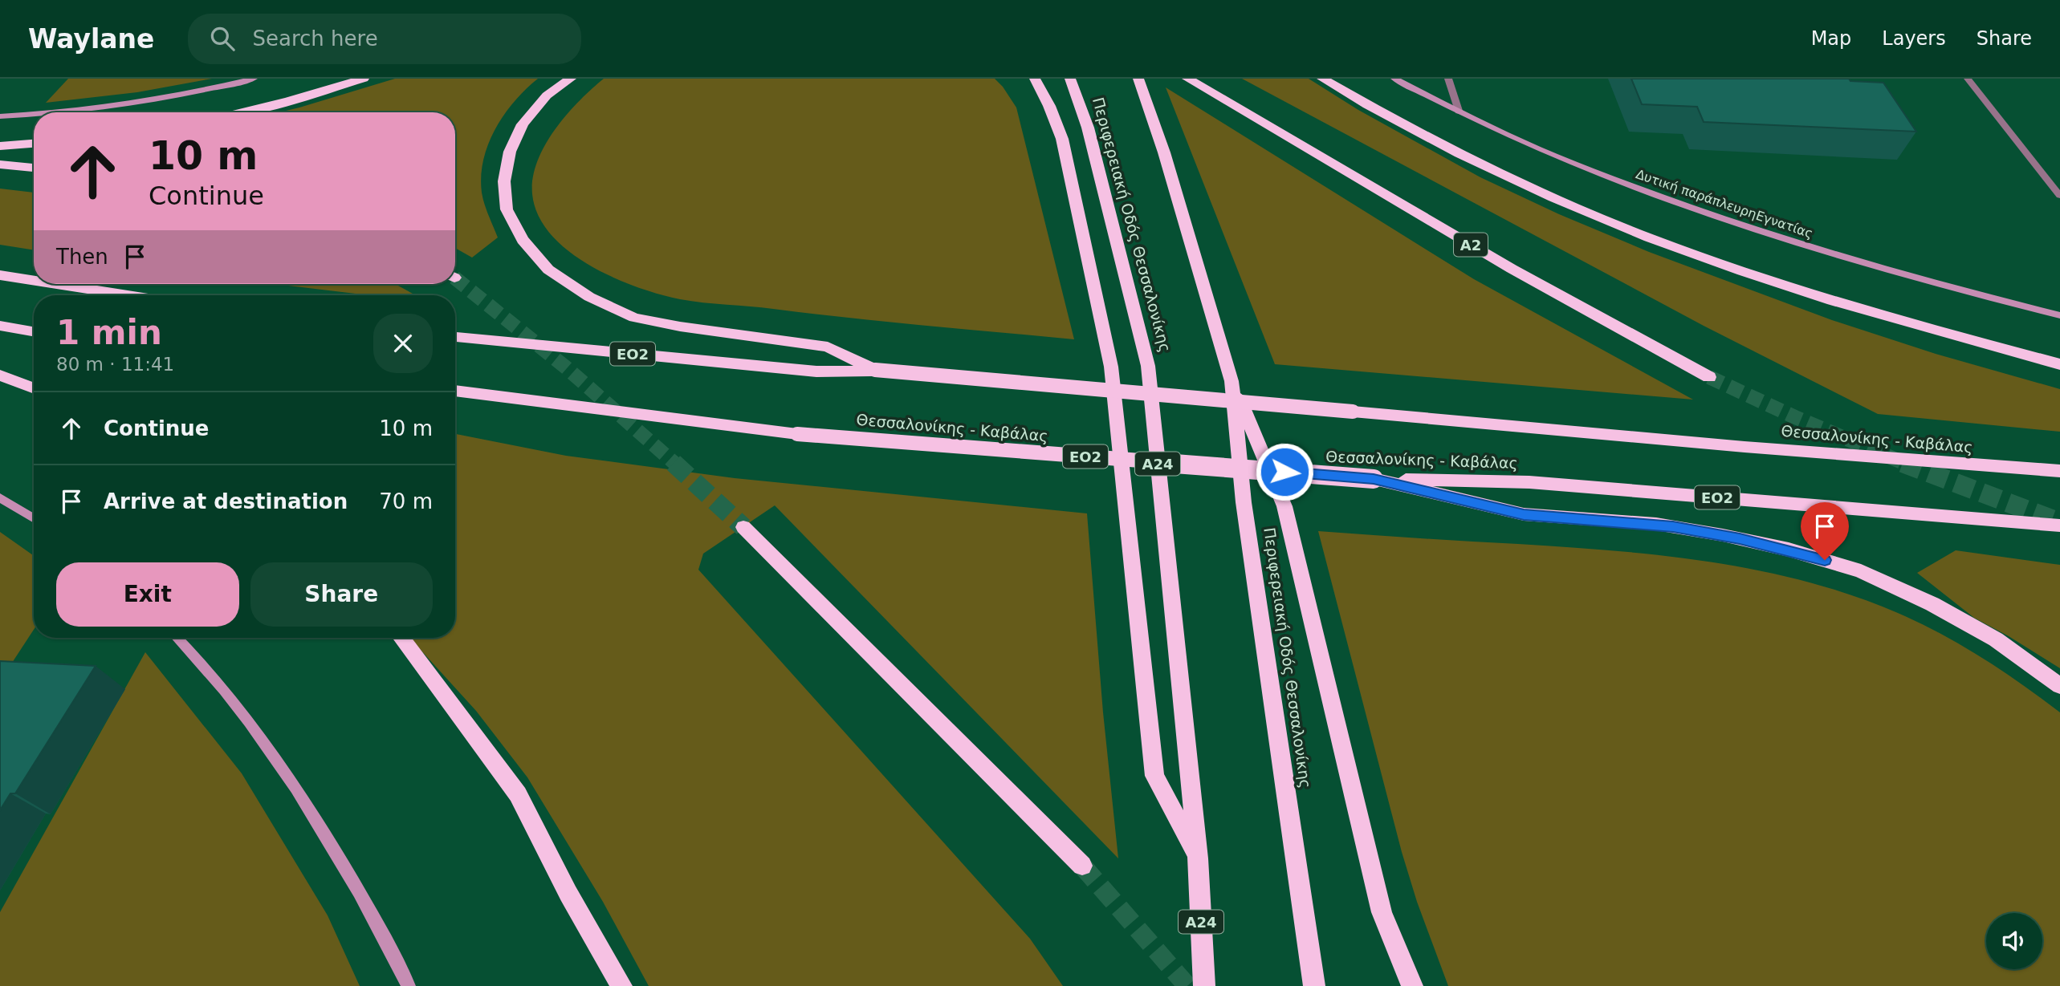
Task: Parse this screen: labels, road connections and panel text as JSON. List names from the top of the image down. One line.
{"streets":{"highway":["Περιφερειακή Οδός Θεσσαλονίκης","Α2","ΕΟ2","Θεσσαλονίκης - Καβάλας","Α24"],"street":["Δυτική παράπλευρηΕγνατίας"]},"page":{"header":"Waylane","search":"Search here","nav":["Map","Layers","Share"],"turn":["10 m","Continue"],"then":"Then","heading":["1 min","80 m · 11:41"],"list":[{"name":"Continue","value":"10 m"},{"name":"Arrive at destination","value":"70 m"}],"buttons":["Exit","Share"]}}
